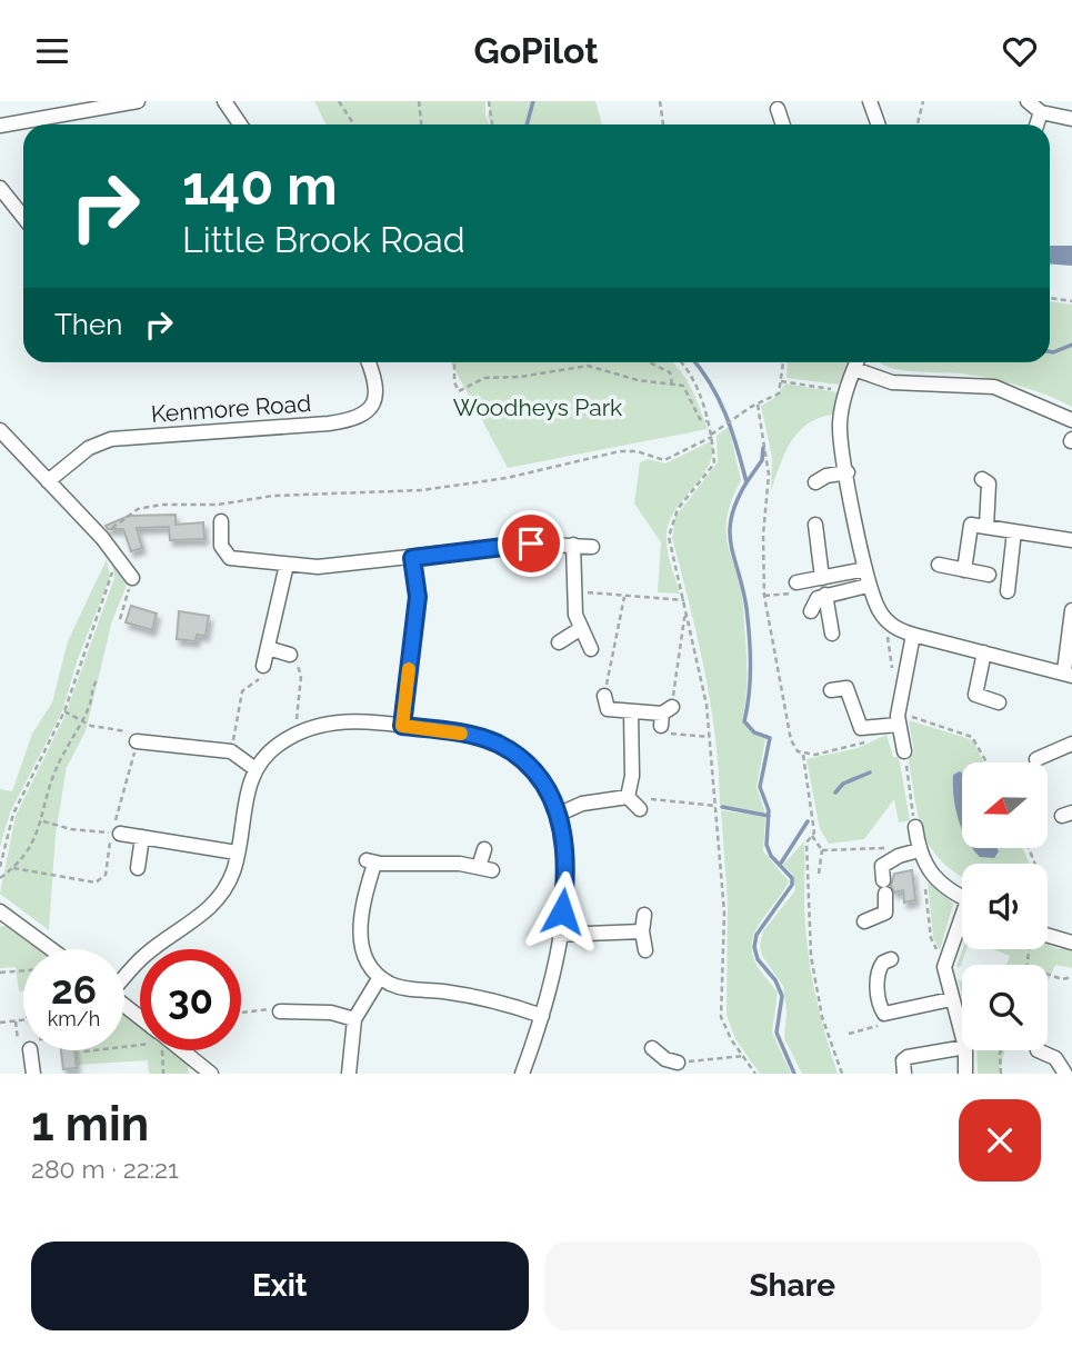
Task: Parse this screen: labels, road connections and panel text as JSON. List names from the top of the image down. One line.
{"streets":{"street":["Kenmore Road"]},"parks":["Woodheys Park"],"north":"left","page":{"header":"GoPilot","turn":["140 m","Little Brook Road"],"then":"Then","speed":"26 km/h","limit":"30","heading":["1 min","280 m · 22:21"],"buttons":["Exit","Share"]}}
